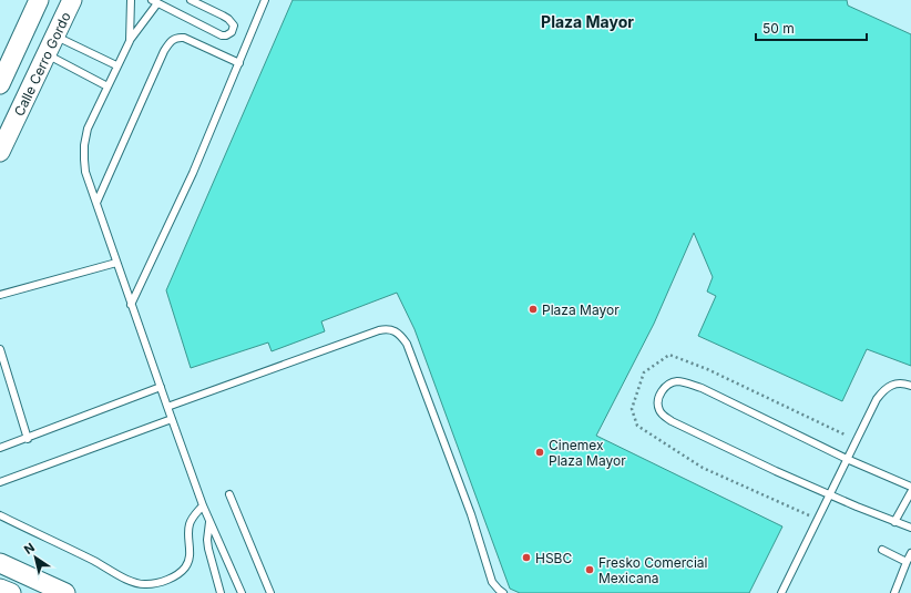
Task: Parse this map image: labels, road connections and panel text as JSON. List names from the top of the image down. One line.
{"streets":{"main road":["Calle Cerro Gordo"]},"districts":["Plaza Mayor"],"places":["Plaza Mayor","Cinemex Plaza Mayor","HSBC","Fresko Comercial Mexicana"],"scale_bar":"50 m","north":"top left"}
